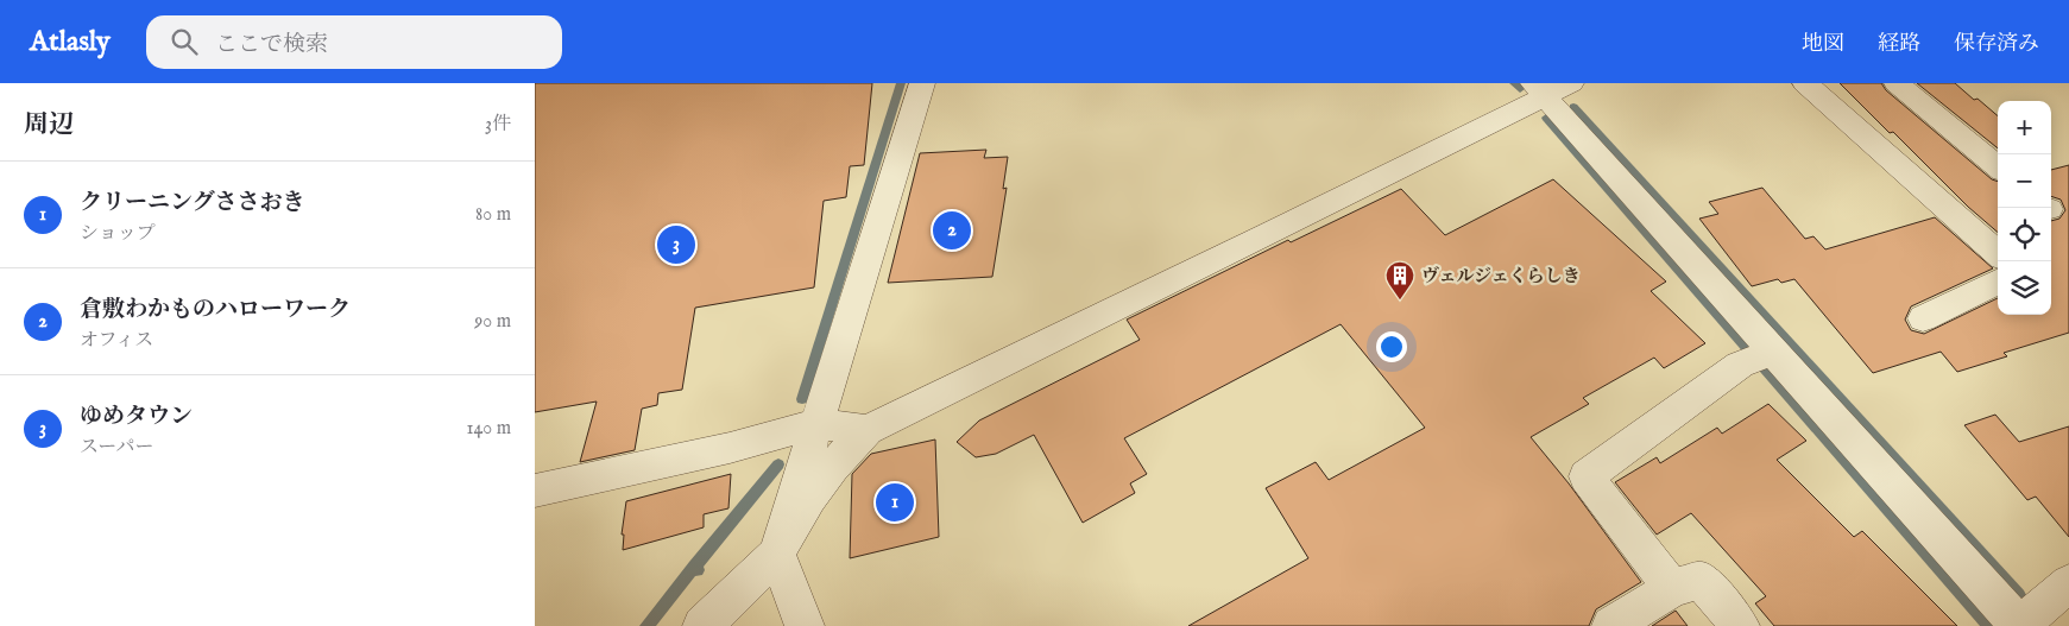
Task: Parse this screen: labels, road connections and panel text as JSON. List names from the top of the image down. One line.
{"places":{"building":["ヴェルジェくらしき"]},"page":{"header":"Atlasly","search":"ここで検索","nav":["地図","経路","保存済み"],"heading":["周辺","3件"],"map_buttons":["+","−"],"list":[{"mark":"1","name":"クリーニングささおき","note":"ショップ","value":"80 m"},{"mark":"2","name":"倉敷わかものハローワーク","note":"オフィス","value":"90 m"},{"mark":"3","name":"ゆめタウン","note":"スーパー","value":"140 m"}],"pins":["2","3","1"]}}
